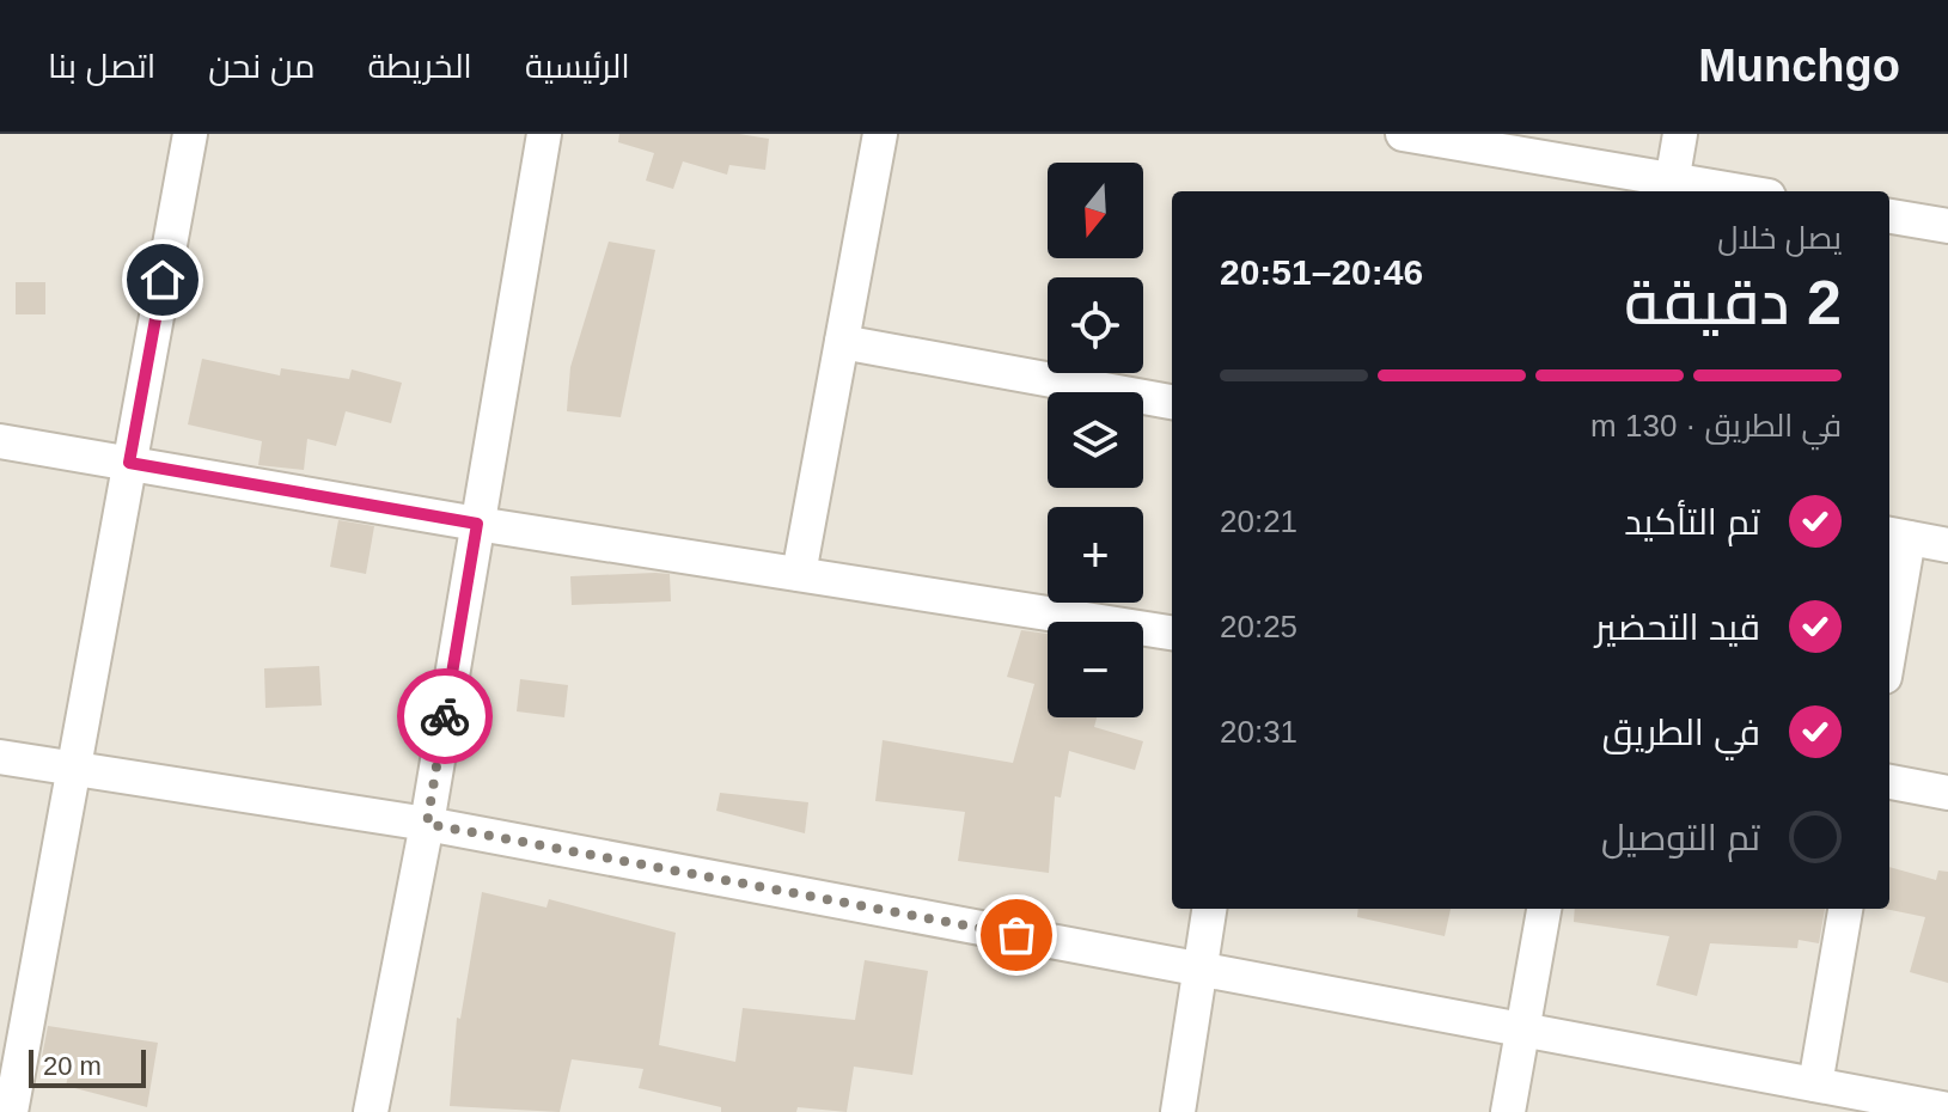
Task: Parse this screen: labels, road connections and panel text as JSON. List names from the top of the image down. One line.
{"scale_bar":"20 m","north":"bottom","page":{"header":"Munchgo","nav":["الرئيسية","الخريطة","من نحن","اتصل بنا"],"map_buttons":["+","−"],"heading":["2 دقيقة","يصل خلال","20:46–20:51"],"bar":"في الطريق · 130 m","list":[["تم التأكيد","20:21"],["قيد التحضير","20:25"],["في الطريق","20:31"],"تم التوصيل"],"scale":"20 m"}}
